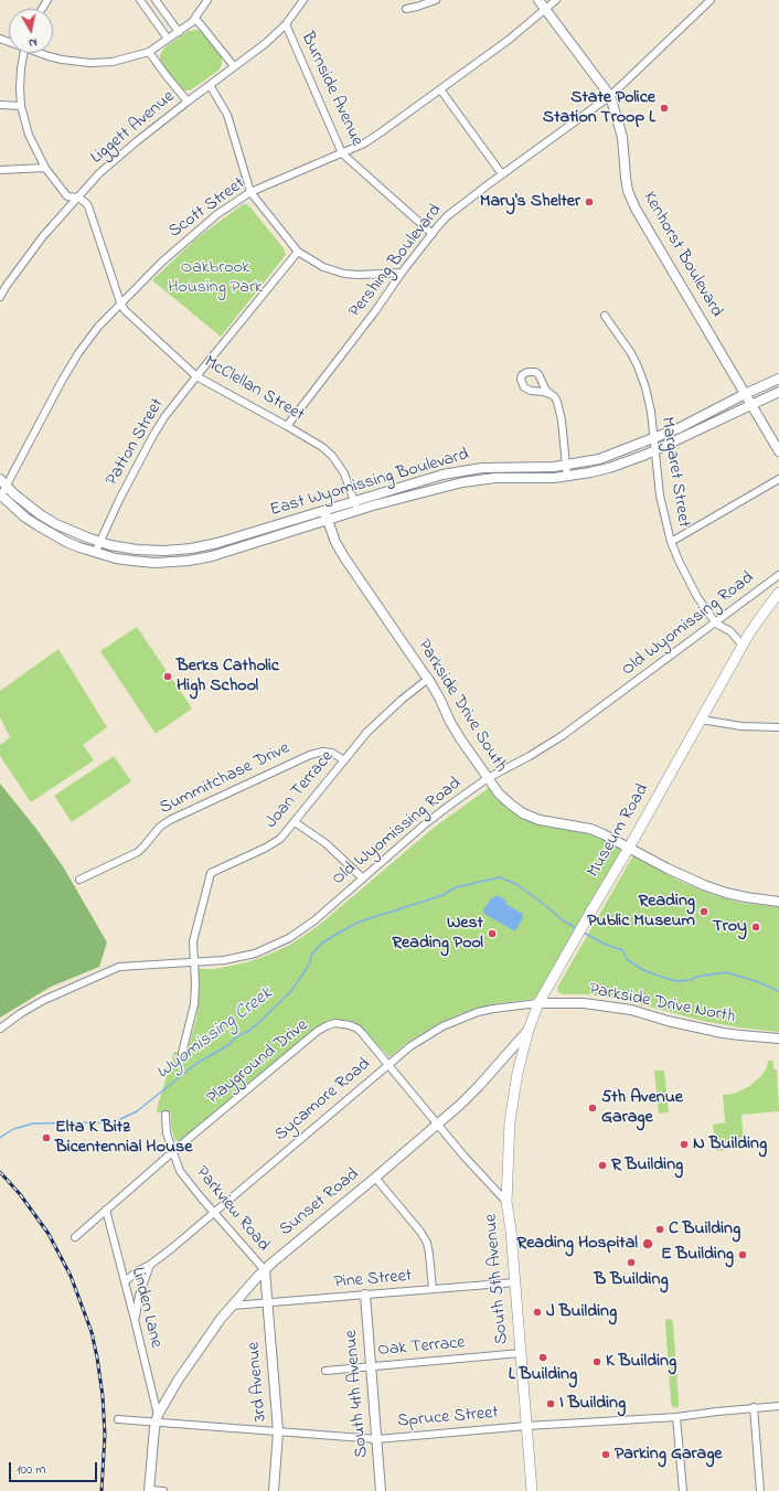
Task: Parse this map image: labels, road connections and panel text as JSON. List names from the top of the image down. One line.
{"streets":{"main road":["Museum Road","South 5th Avenue"],"street":["Burnside Avenue","Liggett Avenue","Scott Street","Kenhorst Boulevard","Pershing Boulevard","McClellan Street","Patton Street","Margaret Street","East Wyomissing Boulevard","Old Wyomissing Road","Parkside Drive South","Summitchase Drive","Joan Terrace","Parkside Drive North","Playground Drive","Sycamore Road","Sunset Road","Parkview Road","Pine Street","Linden Lane","Oak Terrace","3rd Avenue","South 4th Avenue","Spruce Street"]},"crossings":[["Burnside Avenue","Liggett Avenue"],["Burnside Avenue","Scott Street"],["Burnside Avenue","Pershing Boulevard"],["Liggett Avenue","McClellan Street"],["Scott Street","Kenhorst Boulevard"],["Scott Street","McClellan Street"],["Scott Street","East Wyomissing Boulevard"],["Kenhorst Boulevard","Pershing Boulevard"],["Kenhorst Boulevard","East Wyomissing Boulevard"],["Pershing Boulevard","McClellan Street"],["McClellan Street","Patton Street"],["McClellan Street","East Wyomissing Boulevard"],["Patton Street","East Wyomissing Boulevard"],["Margaret Street","East Wyomissing Boulevard"],["Margaret Street","Old Wyomissing Road"],["Margaret Street","Museum Road"],["East Wyomissing Boulevard","Parkside Drive South"],["Old Wyomissing Road","Parkside Drive South"],["Old Wyomissing Road","Joan Terrace"],["Parkside Drive South","Joan Terrace"],["Parkside Drive South","Museum Road"],["Summitchase Drive","Joan Terrace"],["Museum Road","Parkside Drive North"],["Museum Road","Sycamore Road"],["Museum Road","Sunset Road"],["Museum Road","South 5th Avenue"],["Parkside Drive North","Sycamore Road"],["Playground Drive","Parkview Road"],["Playground Drive","South 5th Avenue"],["Playground Drive","Linden Lane"],["Sycamore Road","Parkview Road"],["Sycamore Road","South 5th Avenue"],["Sycamore Road","Linden Lane"],["Sunset Road","Parkview Road"],["Sunset Road","South 5th Avenue"],["Sunset Road","Pine Street"],["Sunset Road","Linden Lane"],["Sunset Road","3rd Avenue"],["Sunset Road","Spruce Street"],["Parkview Road","3rd Avenue"],["South 5th Avenue","Pine Street"],["South 5th Avenue","Oak Terrace"],["South 5th Avenue","Spruce Street"],["Pine Street","3rd Avenue"],["Pine Street","South 4th Avenue"],["Linden Lane","Spruce Street"],["Oak Terrace","South 4th Avenue"],["3rd Avenue","Spruce Street"],["South 4th Avenue","Spruce Street"]],"water":["Wyomissing Creek"],"parks":["Oakbrook Housing Park"],"places":["State Police Station Troop L","Mary's Shelter","Berks Catholic High School","Reading Public Museum","Troy","West Reading Pool","5th Avenue Garage","Elta K Bitz Bicentennial House","N Building","R Building","C Building","Reading Hospital","E Building","B Building","J Building","L Building","K Building","I Building","Parking Garage"],"scale_bar":"100 m","north":"bottom"}
